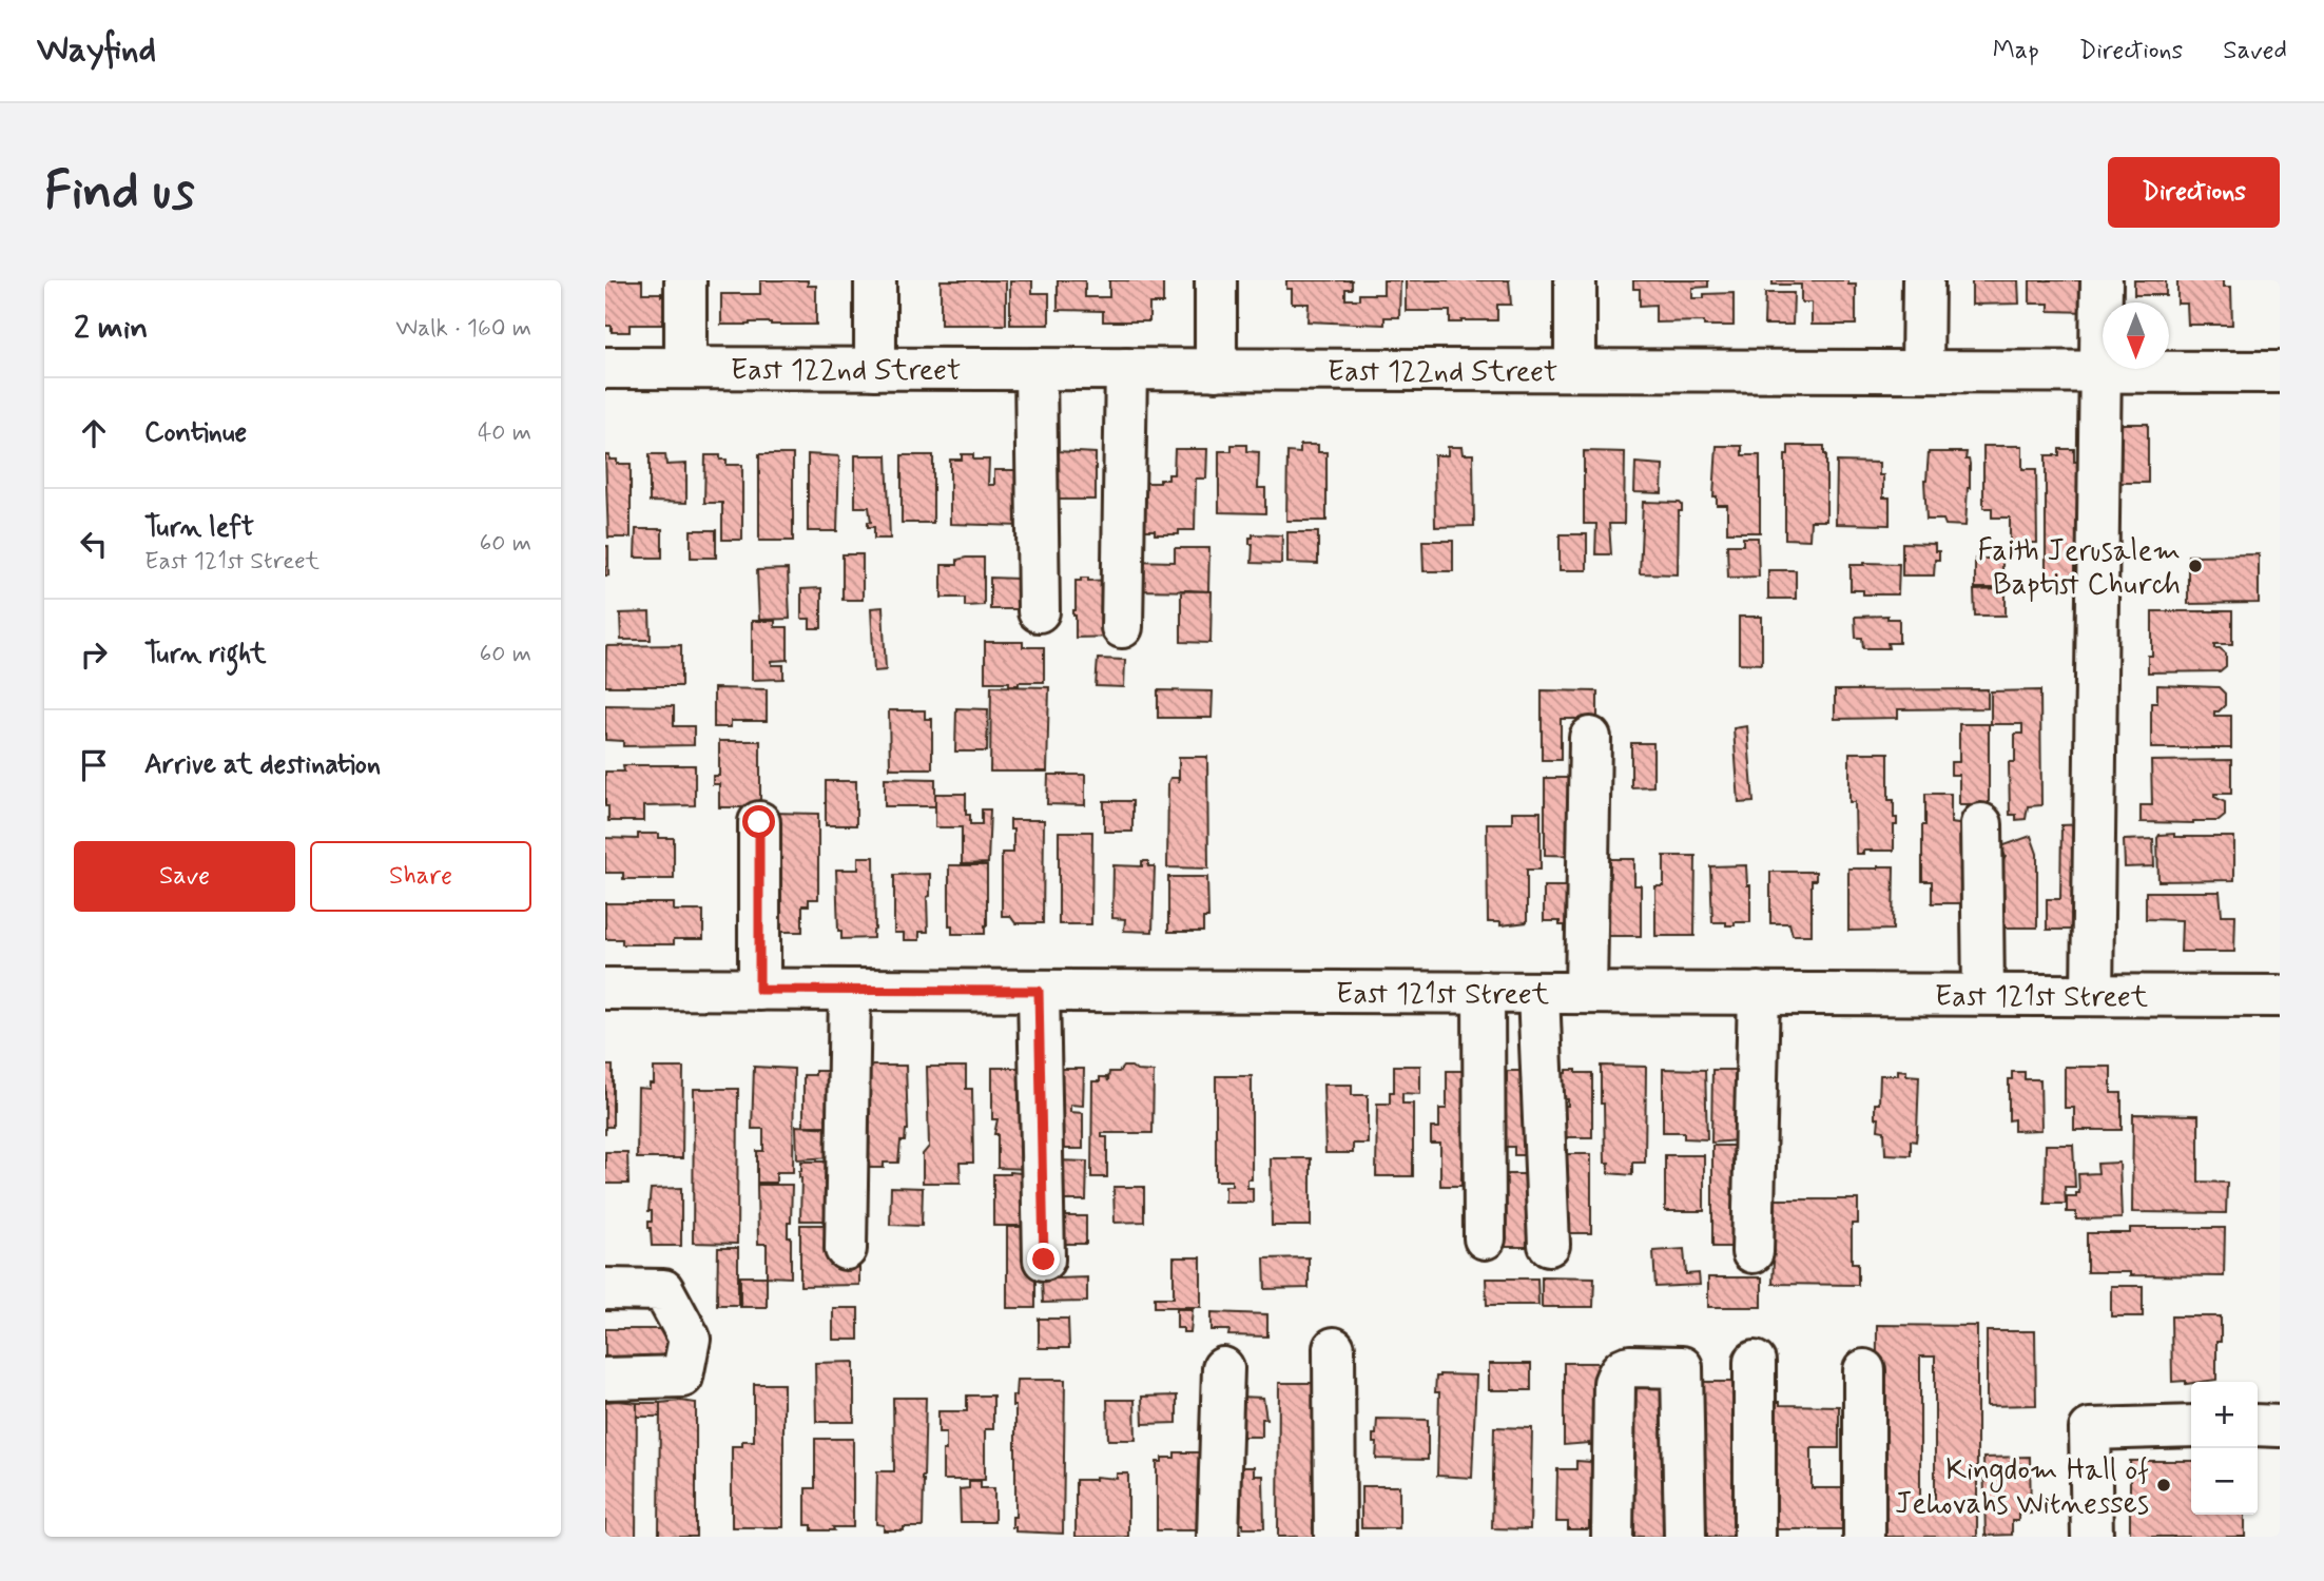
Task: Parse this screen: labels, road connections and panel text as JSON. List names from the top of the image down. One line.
{"streets":{"street":["East 122nd Street","East 121st Street"]},"places":["Faith Jerusalem Baptist Church","Kingdom Hall of Jehovahs Witnesses"],"north":"bottom","page":{"header":"Wayfind","nav":["Map","Directions","Saved"],"buttons":["Directions",["Save","Share"]],"title":"Find us","heading":["2 min","Walk · 160 m"],"list":[["Continue","40 m"],["Turn left","East 121st Street","60 m"],["Turn right","60 m"],"Arrive at destination"],"map_buttons":["+","−"]}}
